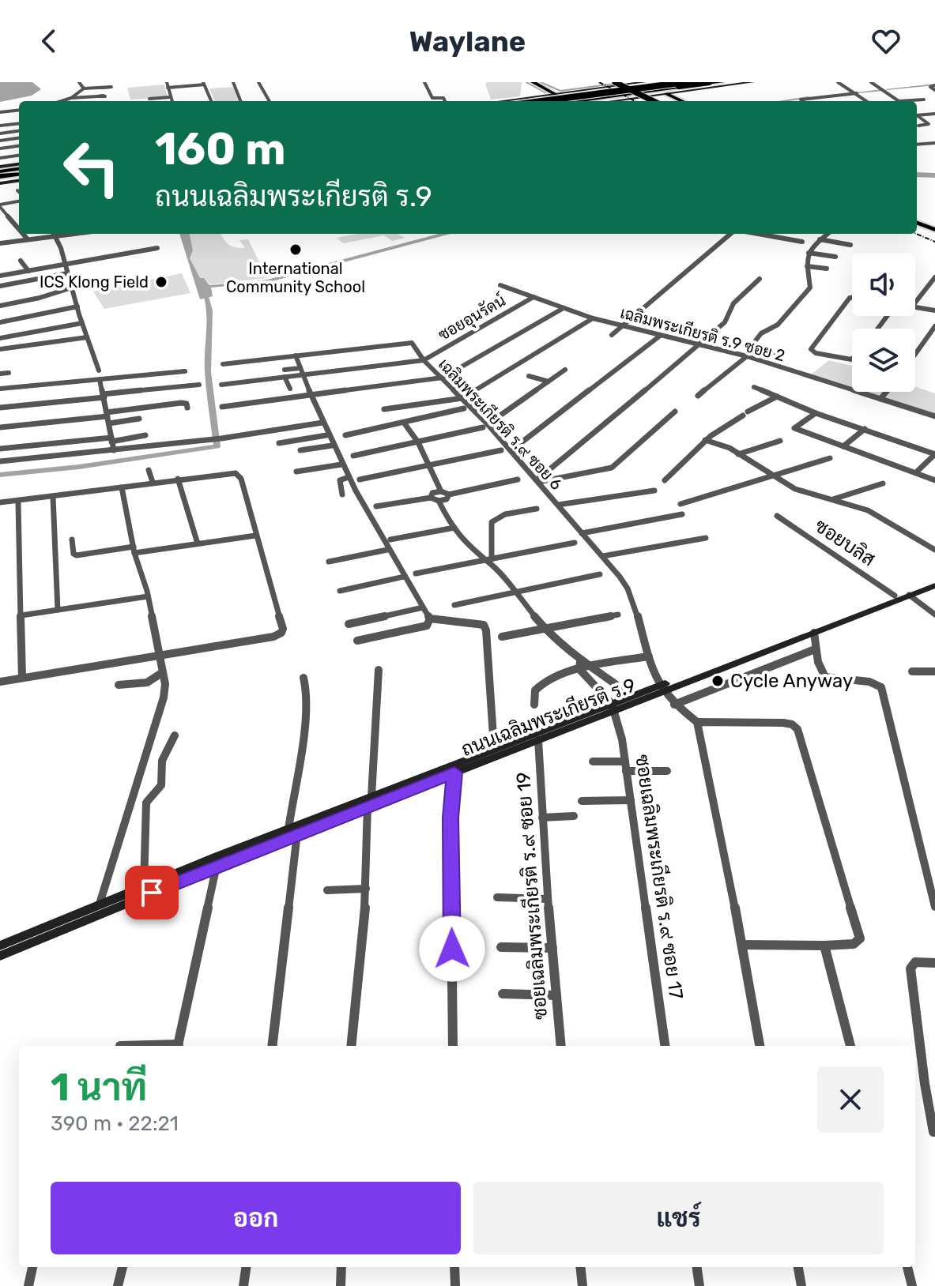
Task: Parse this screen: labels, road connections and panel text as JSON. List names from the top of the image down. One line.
{"streets":{"main road":["ถนนเฉลิมพระเกียรติ ร.9"],"street":["ซอยอุนรัดน์","เฉลิมพระเกียรติ ร.9 ซอย 2","เฉลิมพระเกียรติ ร.๙ ซอย 6","ซอยบลิส","ซอยเฉลิมพระเกียรติ ร.๙ ซอย 17","ซอยเฉลิมพระเกียรติ ร.๙ ซอย 19"]},"crossings":[["ซอยอุนรัดน์","เฉลิมพระเกียรติ ร.9 ซอย 2"],["ซอยอุนรัดน์","เฉลิมพระเกียรติ ร.๙ ซอย 6"],["เฉลิมพระเกียรติ ร.๙ ซอย 6","ถนนเฉลิมพระเกียรติ ร.9"],["ซอยบลิส","ถนนเฉลิมพระเกียรติ ร.9"],["ถนนเฉลิมพระเกียรติ ร.9","ซอยเฉลิมพระเกียรติ ร.๙ ซอย 17"],["ถนนเฉลิมพระเกียรติ ร.9","ซอยเฉลิมพระเกียรติ ร.๙ ซอย 19"]],"places":["International Community School","ICS Klong Field","Cycle Anyway"],"page":{"header":"Waylane","turn":["160 m","ถนนเฉลิมพระเกียรติ ร.9"],"heading":["1 นาที","390 m · 22:21"],"buttons":["ออก","แชร์"]}}
